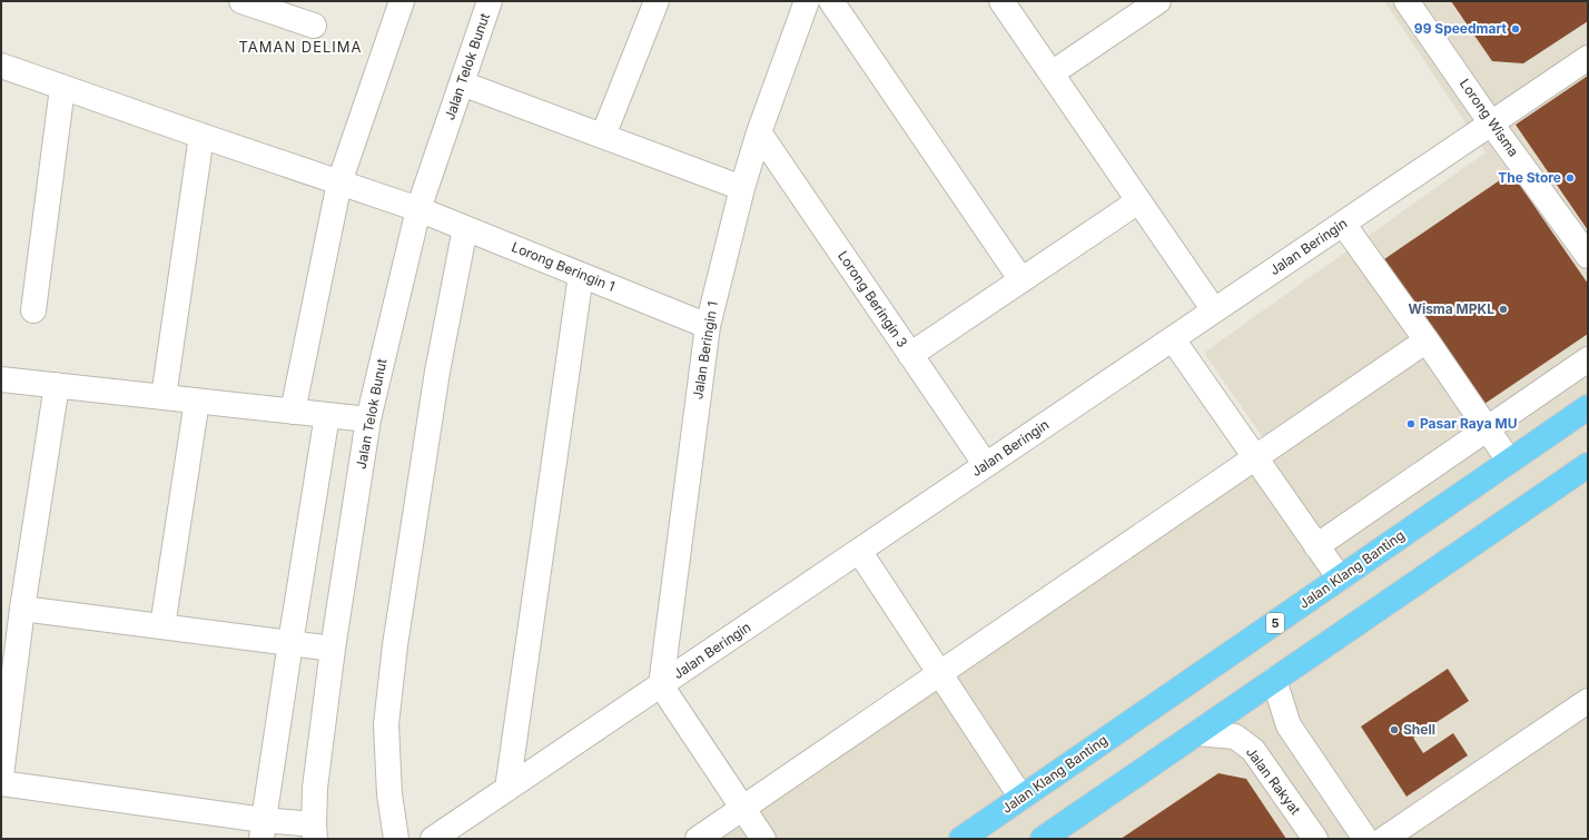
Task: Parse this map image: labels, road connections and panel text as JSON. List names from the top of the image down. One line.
{"streets":{"highway":["Jalan Klang Banting","5"],"street":["Jalan Telok Bunut","Lorong Wisma","Jalan Beringin","Lorong Beringin 1","Lorong Beringin 3","Jalan Beringin 1","Jalan Rakyat"]},"crossings":[["Jalan Telok Bunut","Lorong Beringin 1"],["Lorong Wisma","Jalan Beringin"],["Jalan Beringin","Lorong Beringin 3"],["Jalan Beringin","Jalan Beringin 1"],["Lorong Beringin 1","Jalan Beringin 1"],["Lorong Beringin 3","Jalan Beringin 1"]],"districts":["TAMAN DELIMA"],"places":["99 Speedmart","The Store","Wisma MPKL","Pasar Raya MU","Shell"]}
